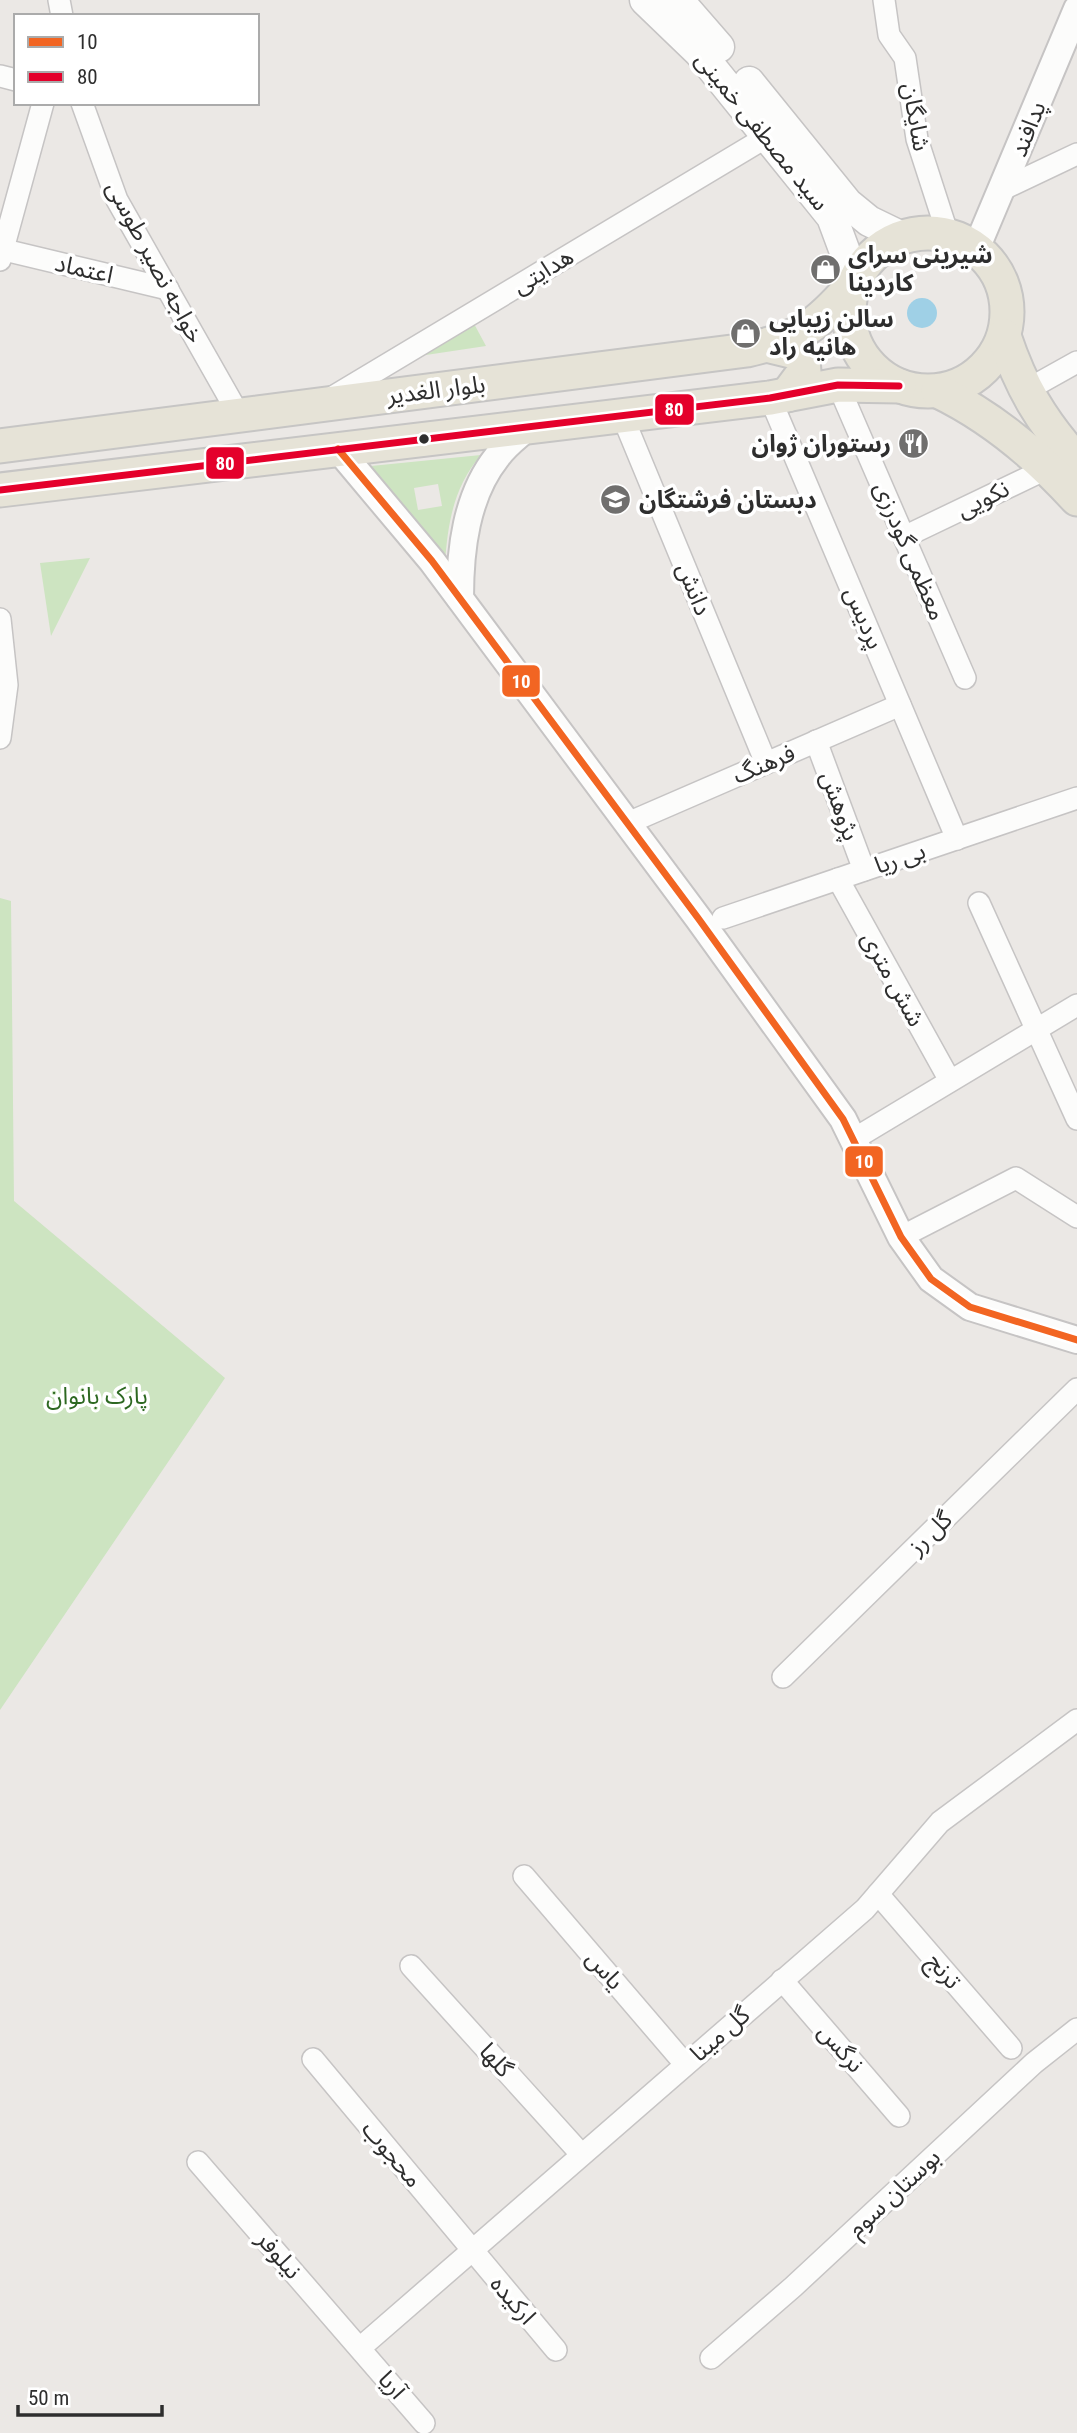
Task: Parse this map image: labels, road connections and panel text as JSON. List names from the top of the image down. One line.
{"streets":{"main road":["سید مصطفی خمینی","بلوار الغدیر"],"street":["شایگان","پدافند","خواجه نصیر طوسی","اعتماد","هدایتی","نکویی","معظمی گودرزی","دانش","پردیس","فرهنگ","پژوهش","بی ریا","شش متری","گل رز","یاس","ترنج","گل مینا","نرگس","گلها","محجوب","بوستان سوم","نیلوفر","ارکیده","آریا"]},"crossings":[["شایگان","پدافند"],["شایگان","سید مصطفی خمینی"],["شایگان","بلوار الغدیر"],["پدافند","سید مصطفی خمینی"],["پدافند","بلوار الغدیر"],["سید مصطفی خمینی","هدایتی"],["سید مصطفی خمینی","بلوار الغدیر"],["خواجه نصیر طوسی","اعتماد"],["خواجه نصیر طوسی","بلوار الغدیر"],["هدایتی","بلوار الغدیر"],["بلوار الغدیر","معظمی گودرزی"],["بلوار الغدیر","دانش"],["بلوار الغدیر","پردیس"],["نکویی","معظمی گودرزی"],["دانش","فرهنگ"],["پردیس","فرهنگ"],["پردیس","بی ریا"],["فرهنگ","پژوهش"],["پژوهش","بی ریا"],["بی ریا","شش متری"],["یاس","گل مینا"],["ترنج","گل مینا"],["گل مینا","نرگس"],["گل مینا","گلها"],["گل مینا","محجوب"],["گل مینا","نیلوفر"],["گل مینا","ارکیده"],["گل مینا","آریا"],["محجوب","ارکیده"],["نیلوفر","آریا"]],"parks":["پارک بانوان"],"places":{"shop":["شیرینی سرای کاردینا","سالن زیبایی هانيه راد"],"restaurant":["رستوران ژوان"],"school or university":["دبستان فرشتگان"]},"lines":["transit line 80","transit line 10"],"legend":["10","80"],"scale_bar":"50 m"}
